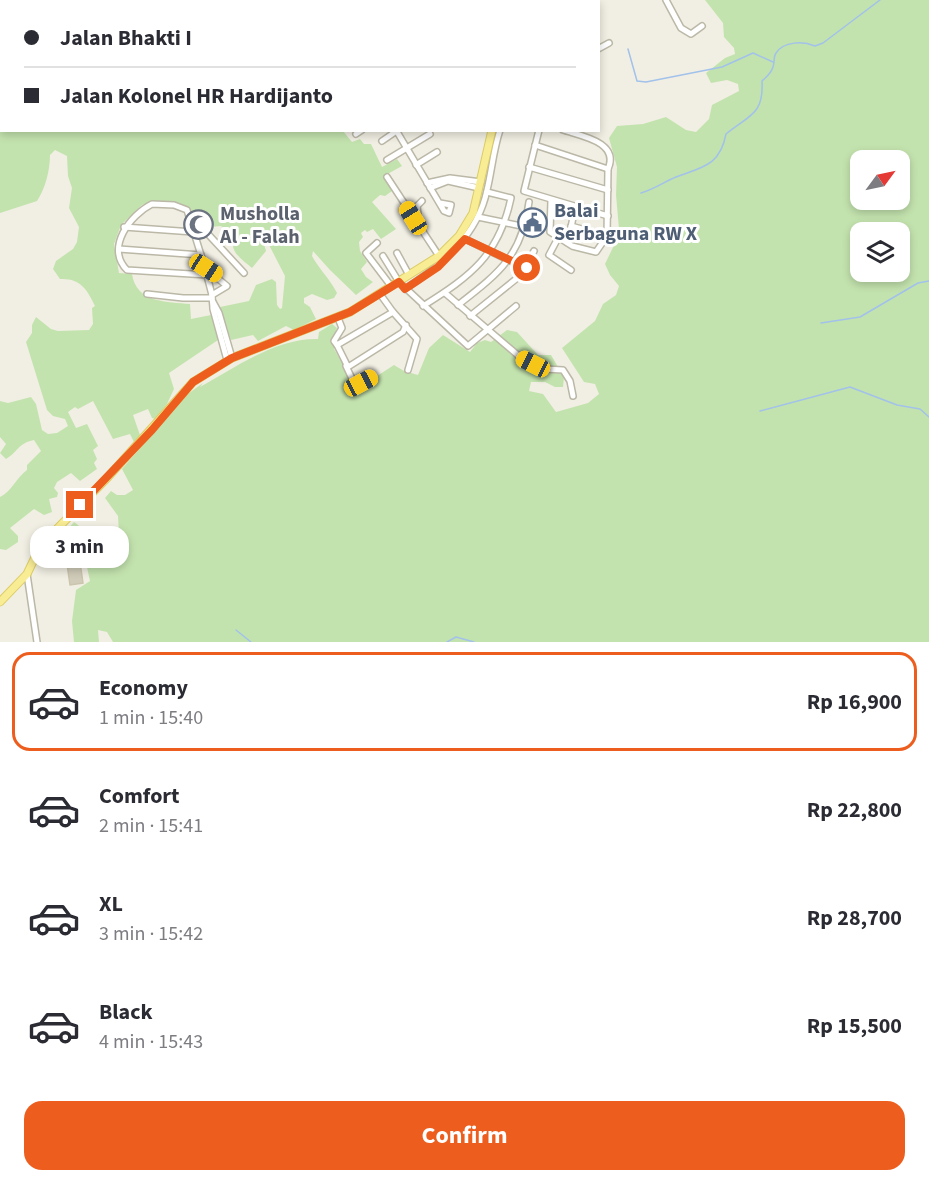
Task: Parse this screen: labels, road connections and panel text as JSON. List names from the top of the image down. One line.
{"places":{"public building":["Balai Serbaguna RW X"],"mosque":["Musholla Al - Falah"]},"north":"top right","page":{"banner":["Jalan Bhakti I","Jalan Kolonel HR Hardijanto"],"bubble":"3 min","list":[{"name":"Economy","note":"1 min · 15:40","value":"Rp 16,900"},{"name":"Comfort","note":"2 min · 15:41","value":"Rp 22,800"},{"name":"XL","note":"3 min · 15:42","value":"Rp 28,700"},{"name":"Black","note":"4 min · 15:43","value":"Rp 15,500"}],"buttons":"Confirm"}}
